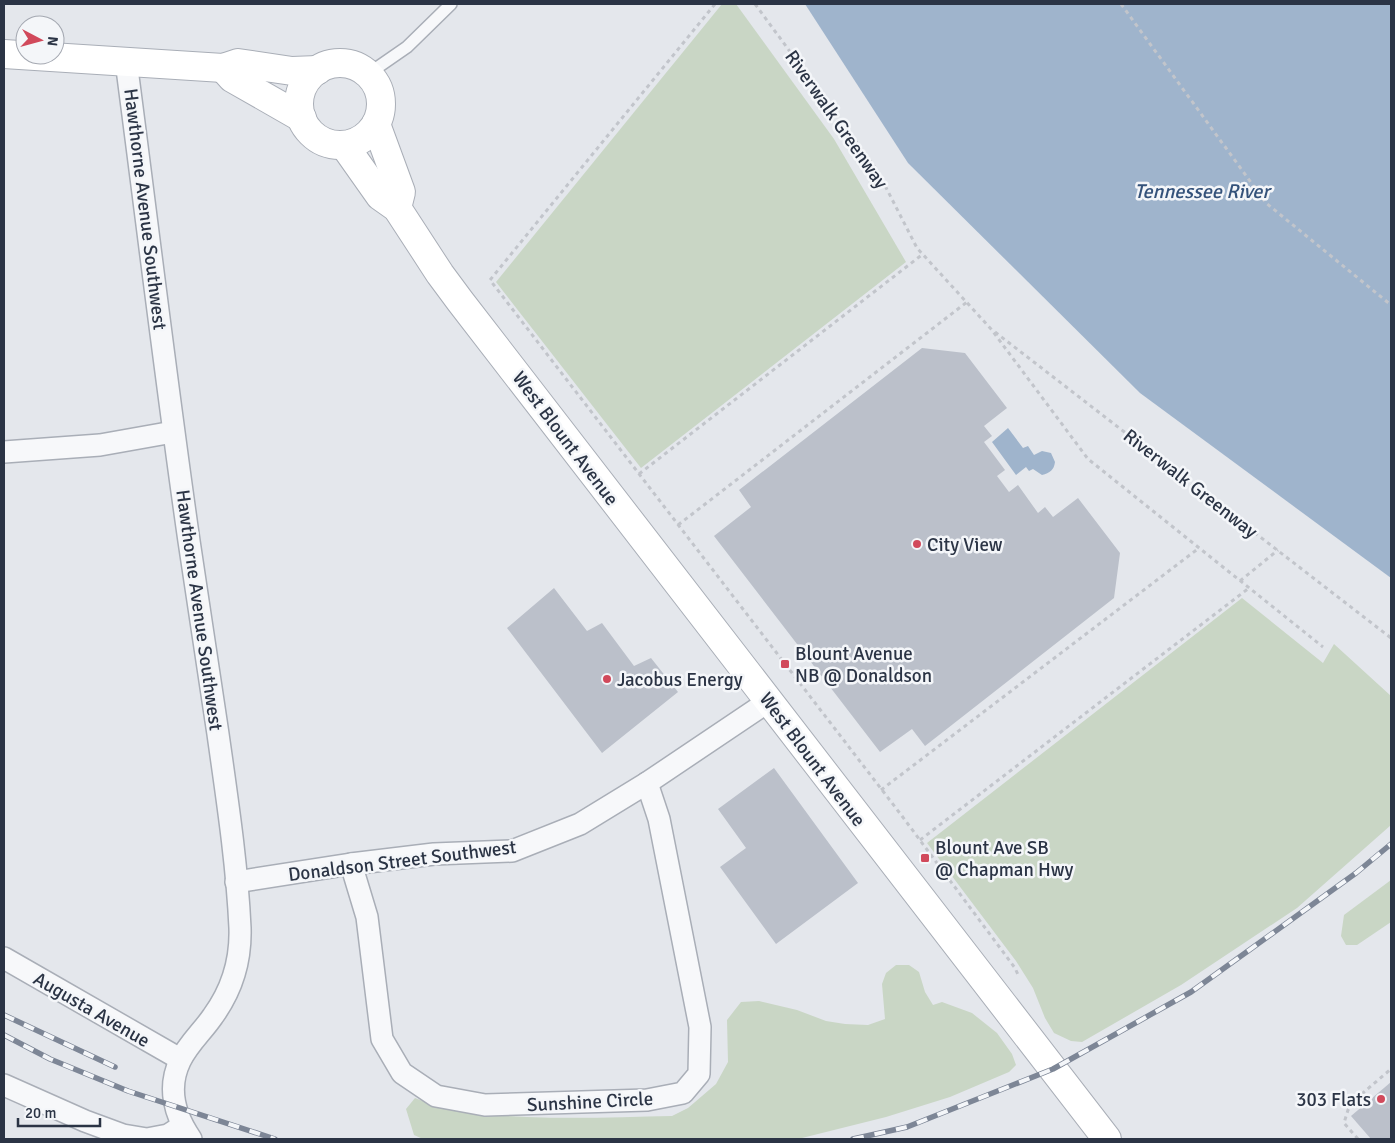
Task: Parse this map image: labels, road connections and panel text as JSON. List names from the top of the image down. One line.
{"streets":{"street":["Hawthorne Avenue Southwest","West Blount Avenue","Donaldson Street Southwest","Augusta Avenue","Sunshine Circle"],"path":["Riverwalk Greenway"]},"crossings":[["Hawthorne Avenue Southwest","Donaldson Street Southwest"],["Hawthorne Avenue Southwest","Augusta Avenue"],["West Blount Avenue","Donaldson Street Southwest"],["Donaldson Street Southwest","Sunshine Circle"]],"water":["Tennessee River"],"places":{"other":["City View","Jacobus Energy","303 Flats"],"transit":["Blount Avenue NB @ Donaldson","Blount Ave SB @ Chapman Hwy"]},"scale_bar":"20 m","north":"right"}
